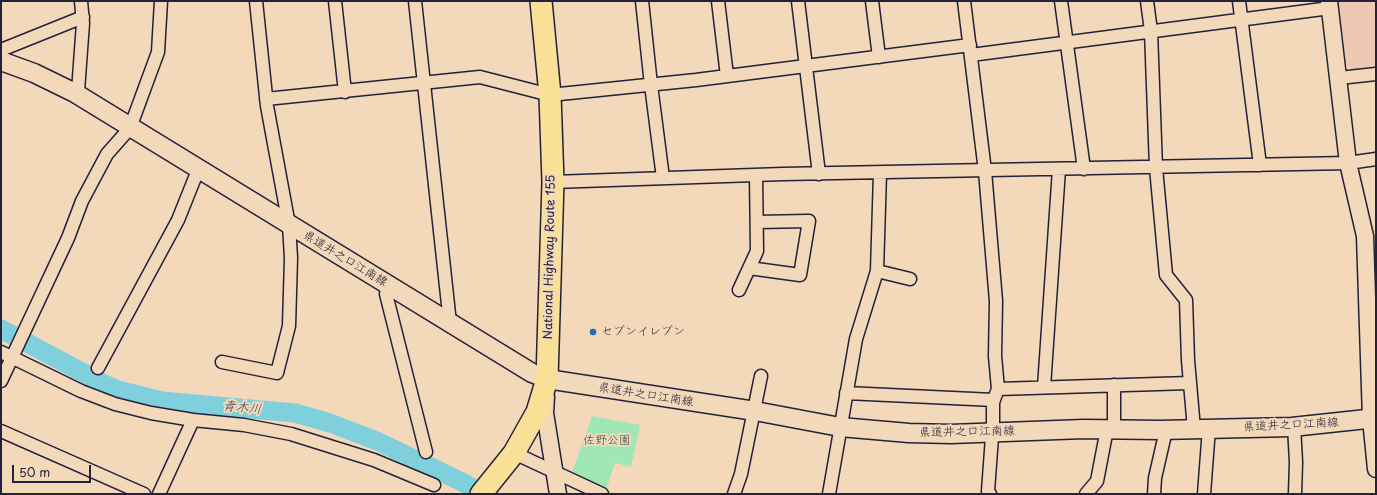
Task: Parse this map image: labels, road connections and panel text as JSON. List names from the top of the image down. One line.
{"streets":{"highway":["National Highway Route 155"],"main road":["県道井之口江南線"]},"crossings":[["National Highway Route 155","県道井之口江南線"]],"water":["青木川"],"parks":["佐野公園"],"places":["セブンイレブン"],"scale_bar":"50 m"}
